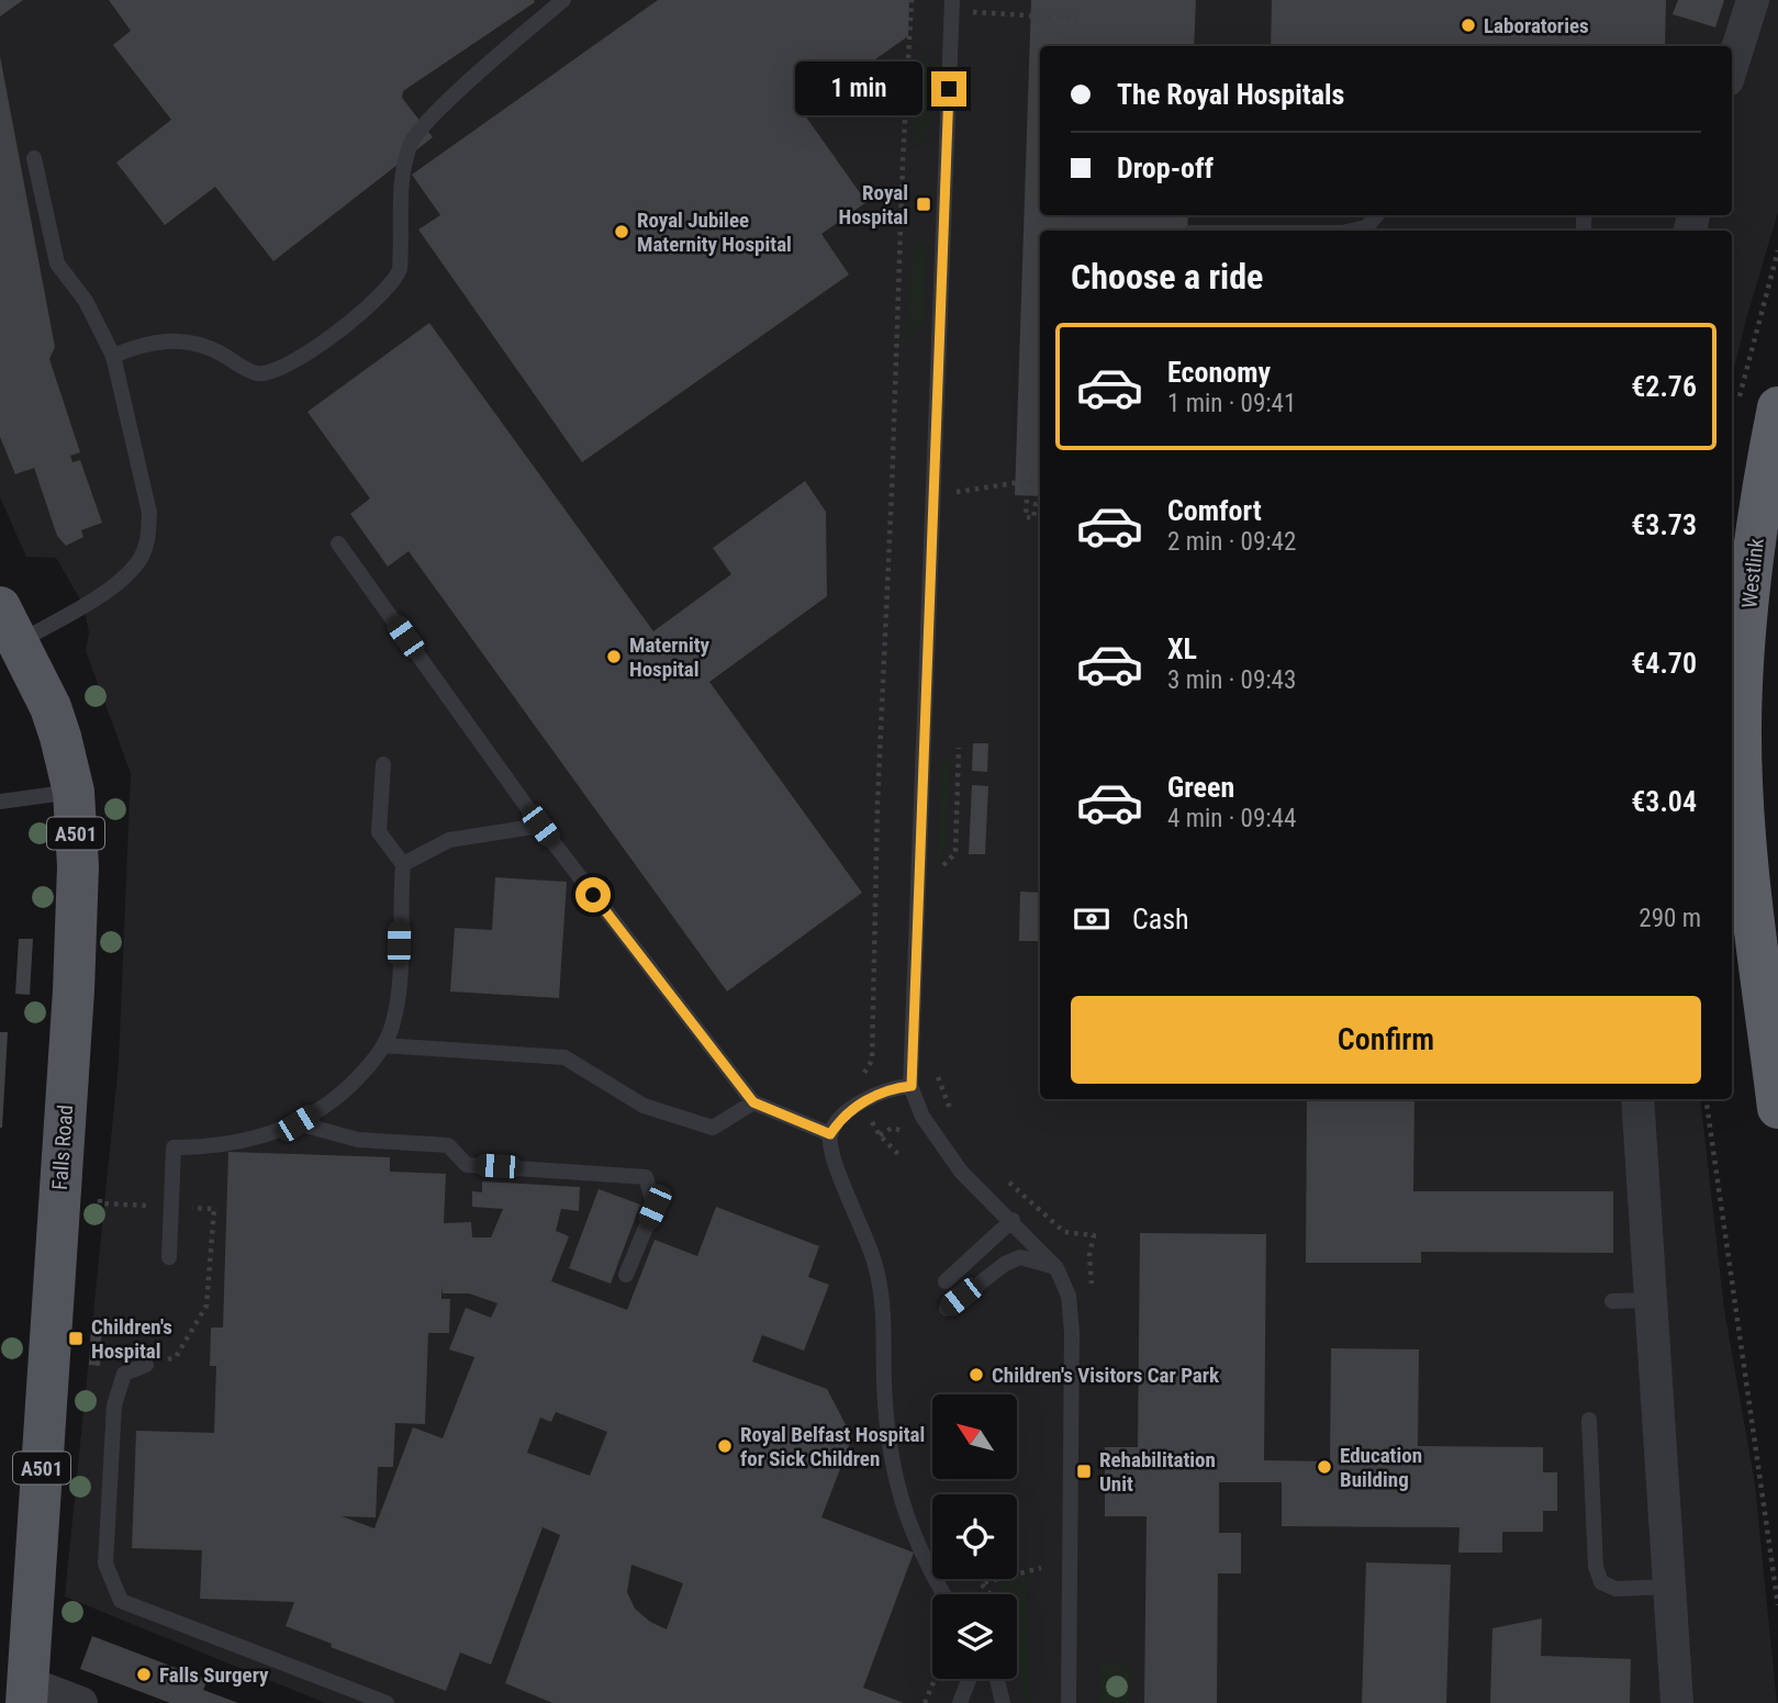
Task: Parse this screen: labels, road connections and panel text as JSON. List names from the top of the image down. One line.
{"streets":{"highway":["Westlink"],"main road":["A501","Falls Road"]},"places":{"other":["Laboratories","Royal Jubilee Maternity Hospital","Maternity Hospital","Children's Visitors Car Park","Royal Belfast Hospital for Sick Children","Education Building","Falls Surgery"],"transit":["Royal Hospital","Children's Hospital","Rehabilitation Unit"]},"north":"top left","page":{"banner":["The Royal Hospitals","Drop-off"],"bubble":"1 min","heading":"Choose a ride","list":[{"name":"Economy","note":"1 min · 09:41","value":"€2.76"},{"name":"Comfort","note":"2 min · 09:42","value":"€3.73"},{"name":"XL","note":"3 min · 09:43","value":"€4.70"},{"name":"Green","note":"4 min · 09:44","value":"€3.04"}],"pay":["Cash","290 m"],"buttons":"Confirm"}}
